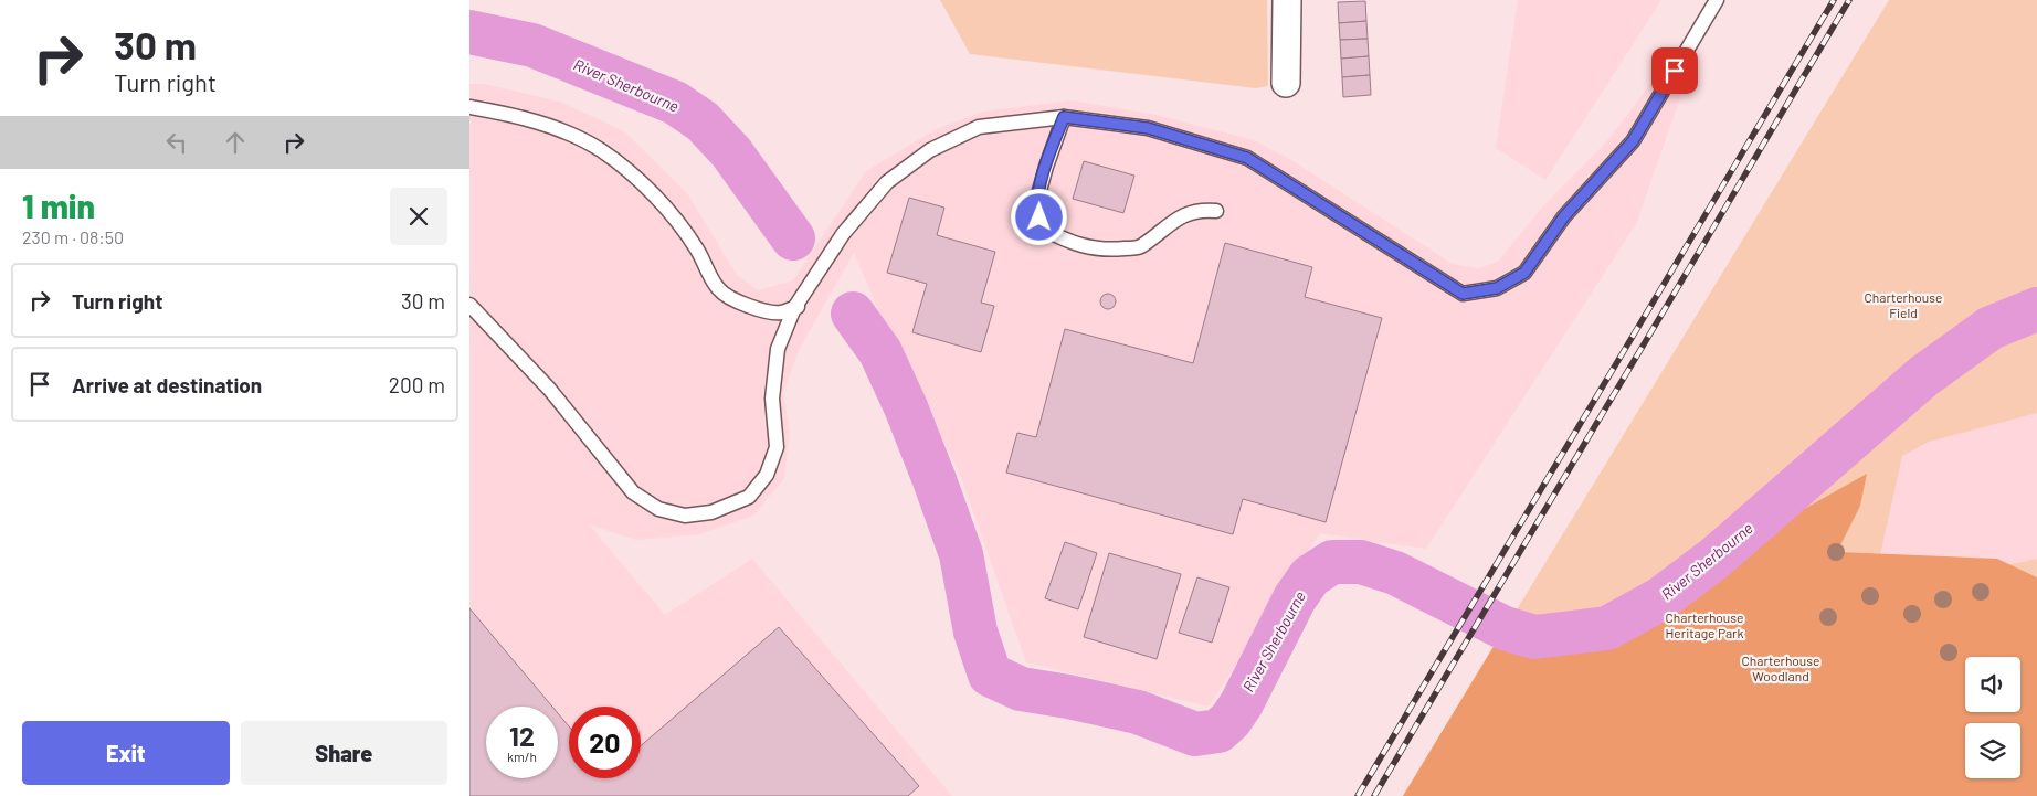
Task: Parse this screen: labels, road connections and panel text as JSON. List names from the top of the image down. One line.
{"water":["River Sherbourne"],"parks":["Charterhouse Field","Charterhouse Heritage Park","Charterhouse Woodland"],"page":{"turn":["30 m","Turn right"],"heading":["1 min","230 m · 08:50"],"list":[{"name":"Turn right","value":"30 m"},{"name":"Arrive at destination","value":"200 m"}],"speed":"12 km/h","limit":"20","buttons":["Exit","Share"]}}
